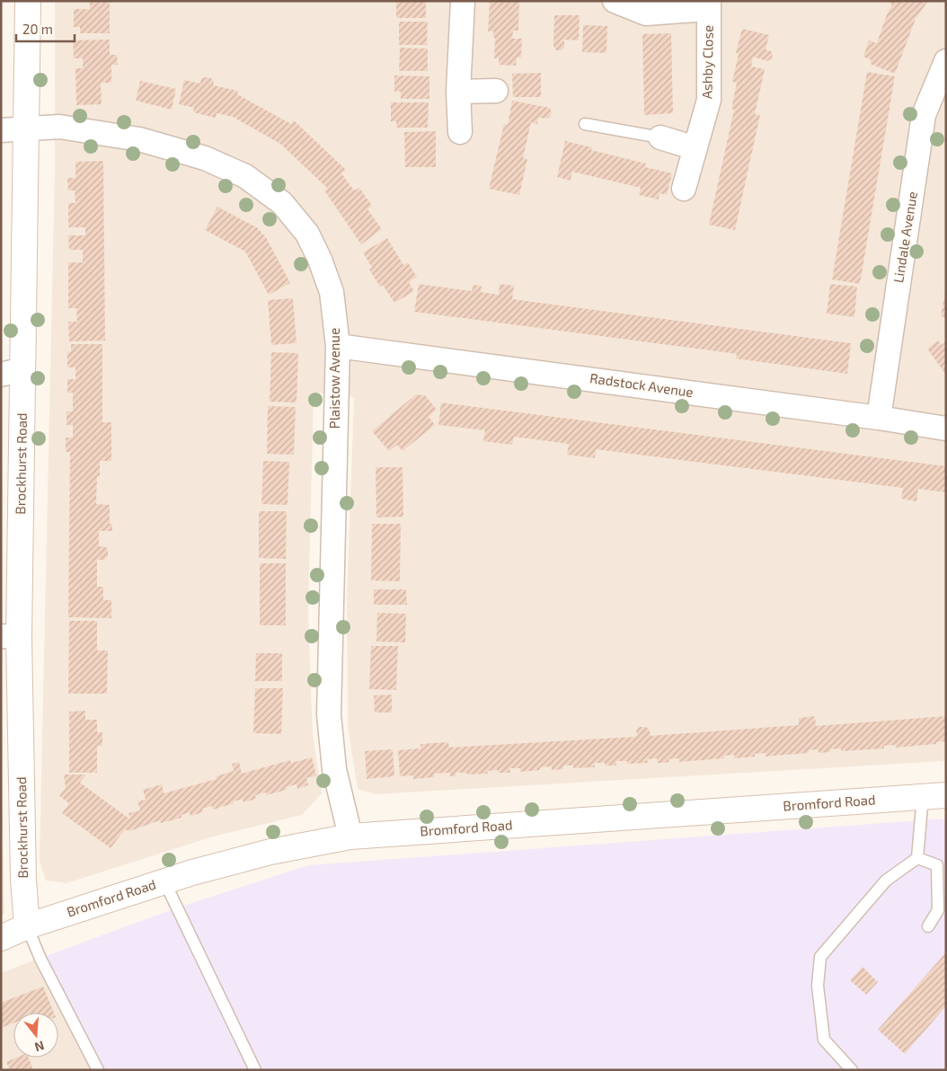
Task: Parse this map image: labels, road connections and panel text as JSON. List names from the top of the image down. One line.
{"streets":{"street":["Ashby Close","Lindale Avenue","Plaistow Avenue","Radstock Avenue","Brockhurst Road","Bromford Road"]},"crossings":[["Lindale Avenue","Radstock Avenue"],["Plaistow Avenue","Radstock Avenue"],["Plaistow Avenue","Brockhurst Road"],["Plaistow Avenue","Bromford Road"],["Brockhurst Road","Bromford Road"]],"scale_bar":"20 m","north":"bottom"}
